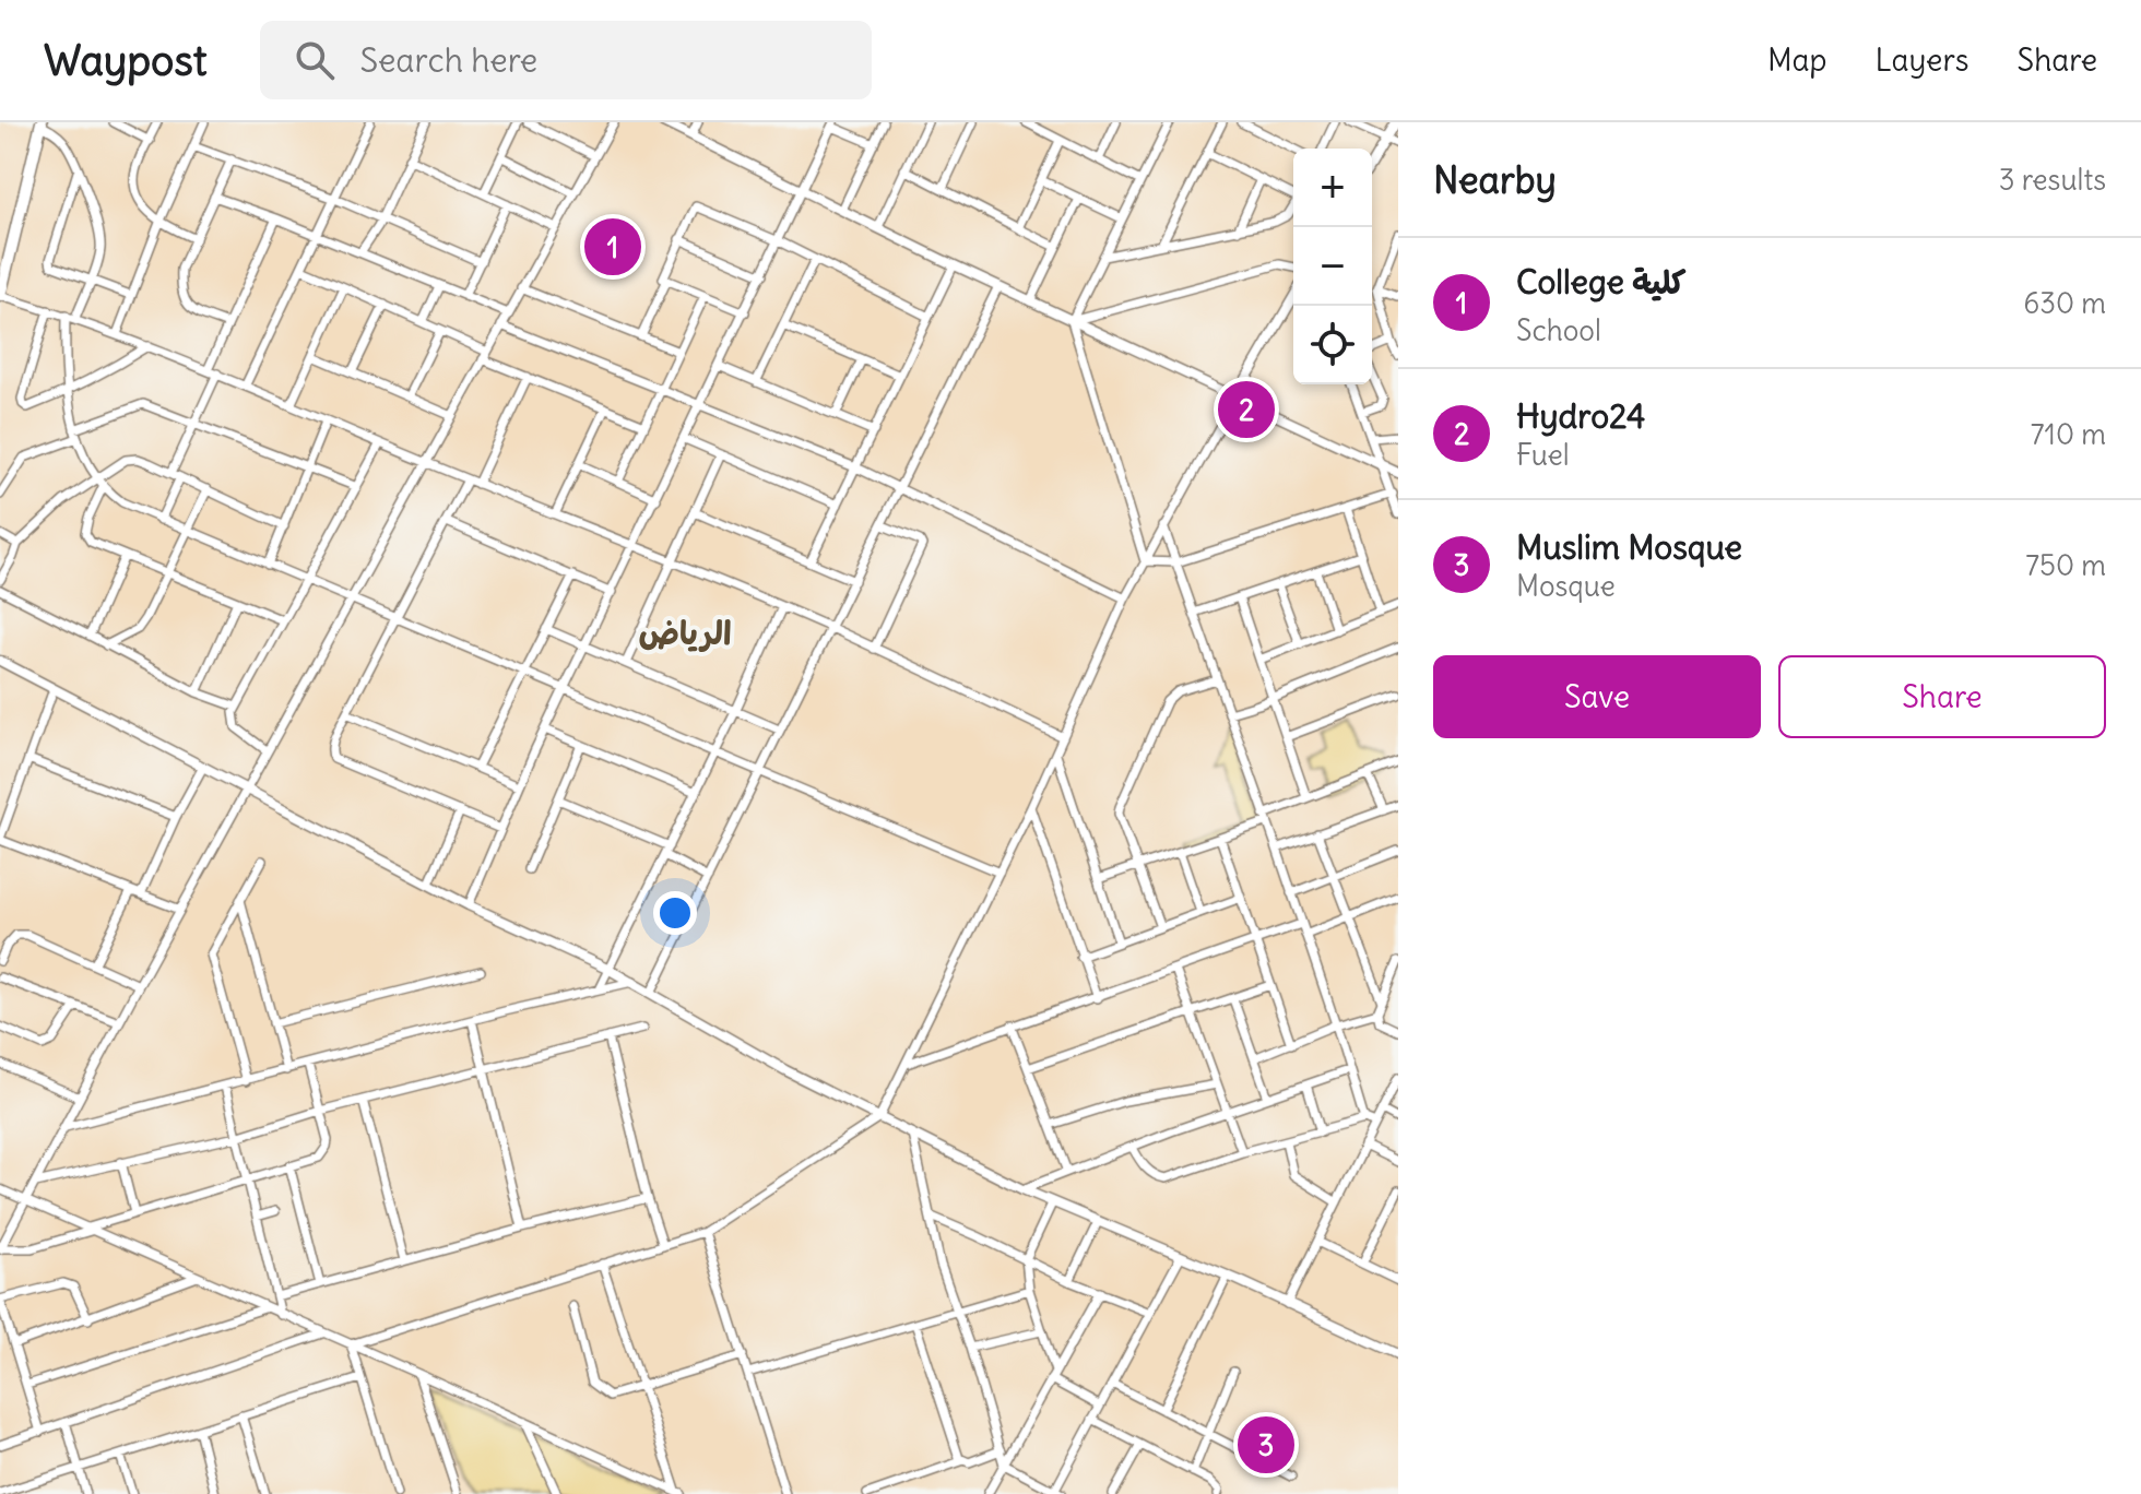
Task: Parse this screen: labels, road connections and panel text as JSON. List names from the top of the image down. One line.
{"districts":["الرياض"],"page":{"header":"Waypost","search":"Search here","nav":["Map","Layers","Share"],"heading":["Nearby","3 results"],"map_buttons":["+","−"],"pins":["1","2","3"],"list":[{"mark":"1","name":"College كلية","note":"School","value":"630 m"},{"mark":"2","name":"Hydro24","note":"Fuel","value":"710 m"},{"mark":"3","name":"Muslim Mosque","note":"Mosque","value":"750 m"}],"buttons":["Save","Share"]}}
